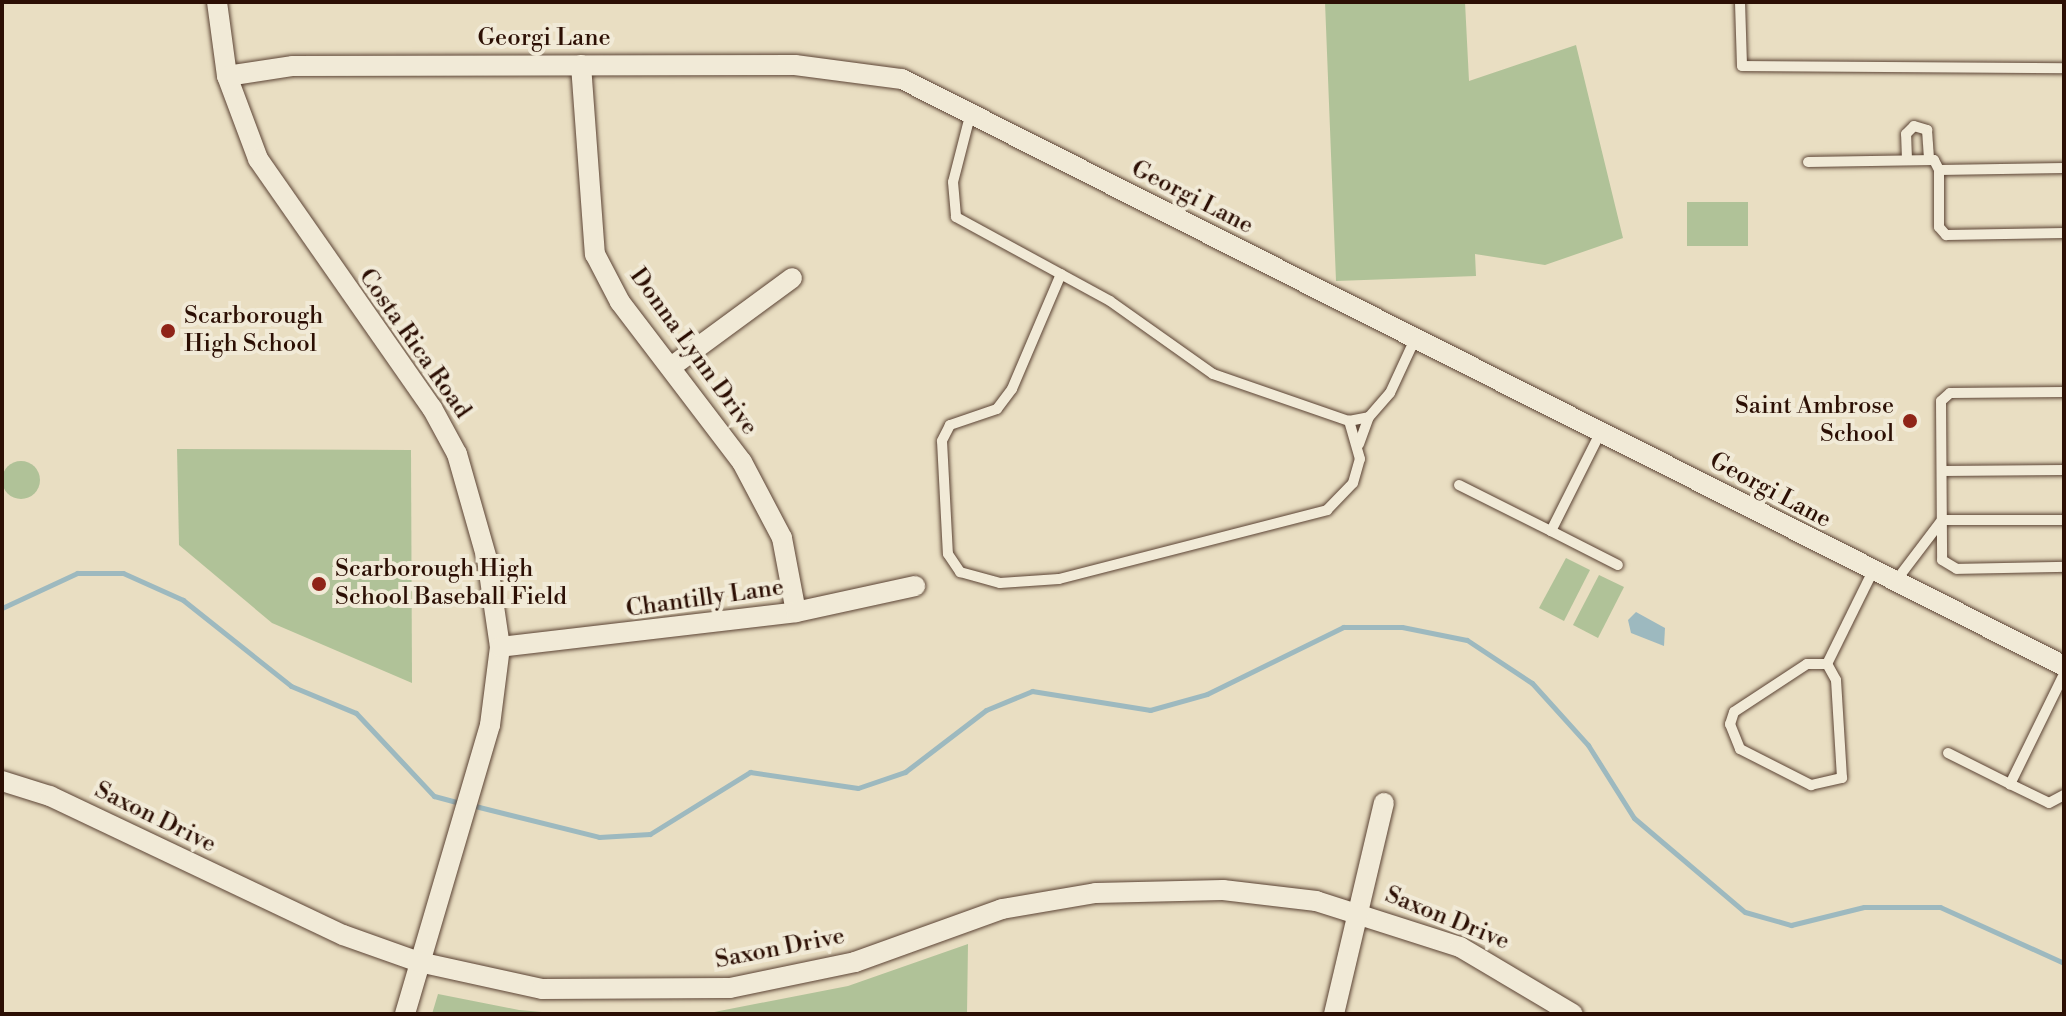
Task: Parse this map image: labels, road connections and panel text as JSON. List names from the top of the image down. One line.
{"streets":{"street":["Georgi Lane","Costa Rica Road","Donna Lynn Drive","Chantilly Lane","Saxon Drive"]},"crossings":[["Georgi Lane","Costa Rica Road"],["Georgi Lane","Donna Lynn Drive"],["Costa Rica Road","Chantilly Lane"],["Costa Rica Road","Saxon Drive"],["Donna Lynn Drive","Chantilly Lane"]],"places":["Scarborough High School","Saint Ambrose School","Scarborough High School Baseball Field"]}
